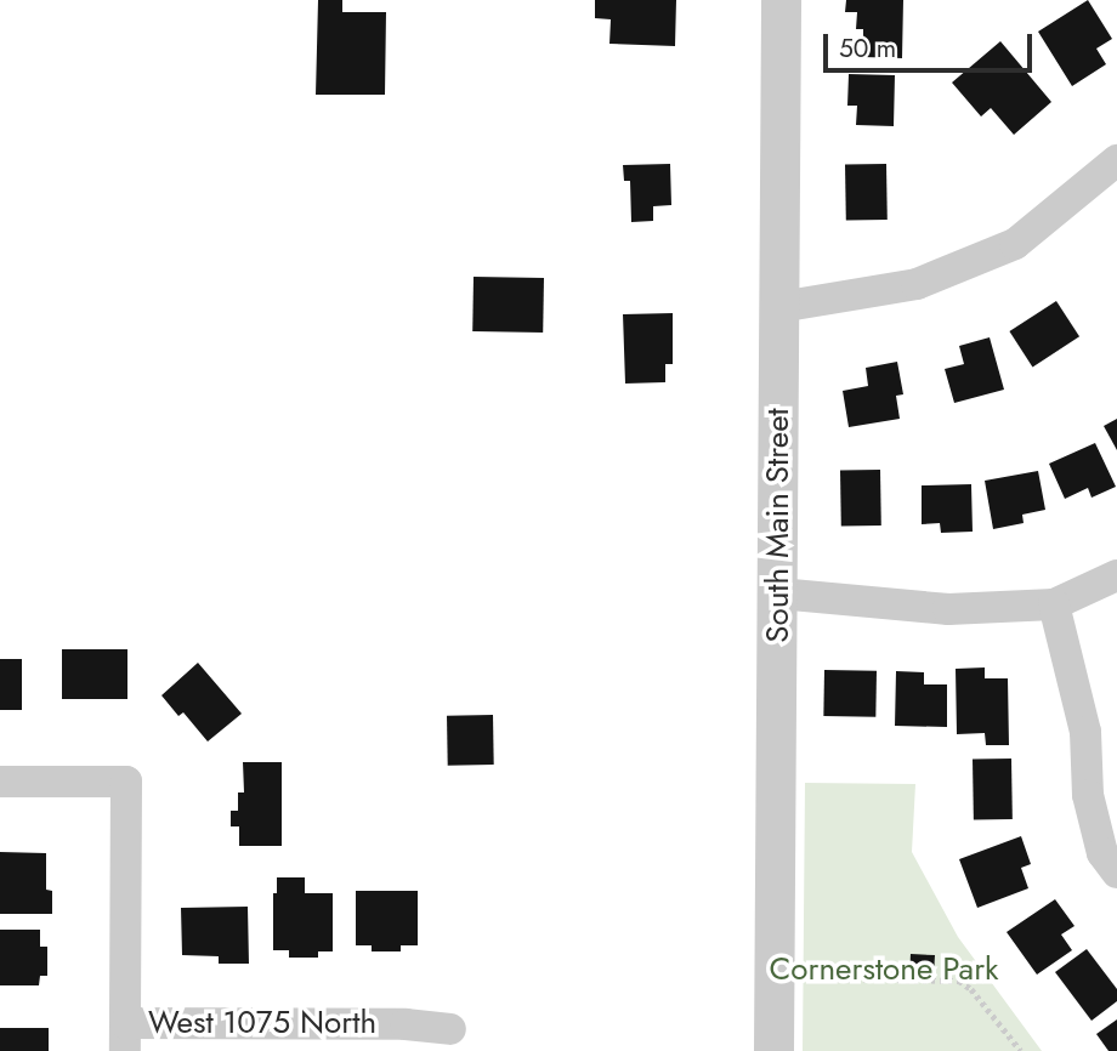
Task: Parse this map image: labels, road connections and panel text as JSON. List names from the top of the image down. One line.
{"streets":{"street":["South Main Street","West 1075 North"]},"parks":["Cornerstone Park"],"scale_bar":"50 m"}
